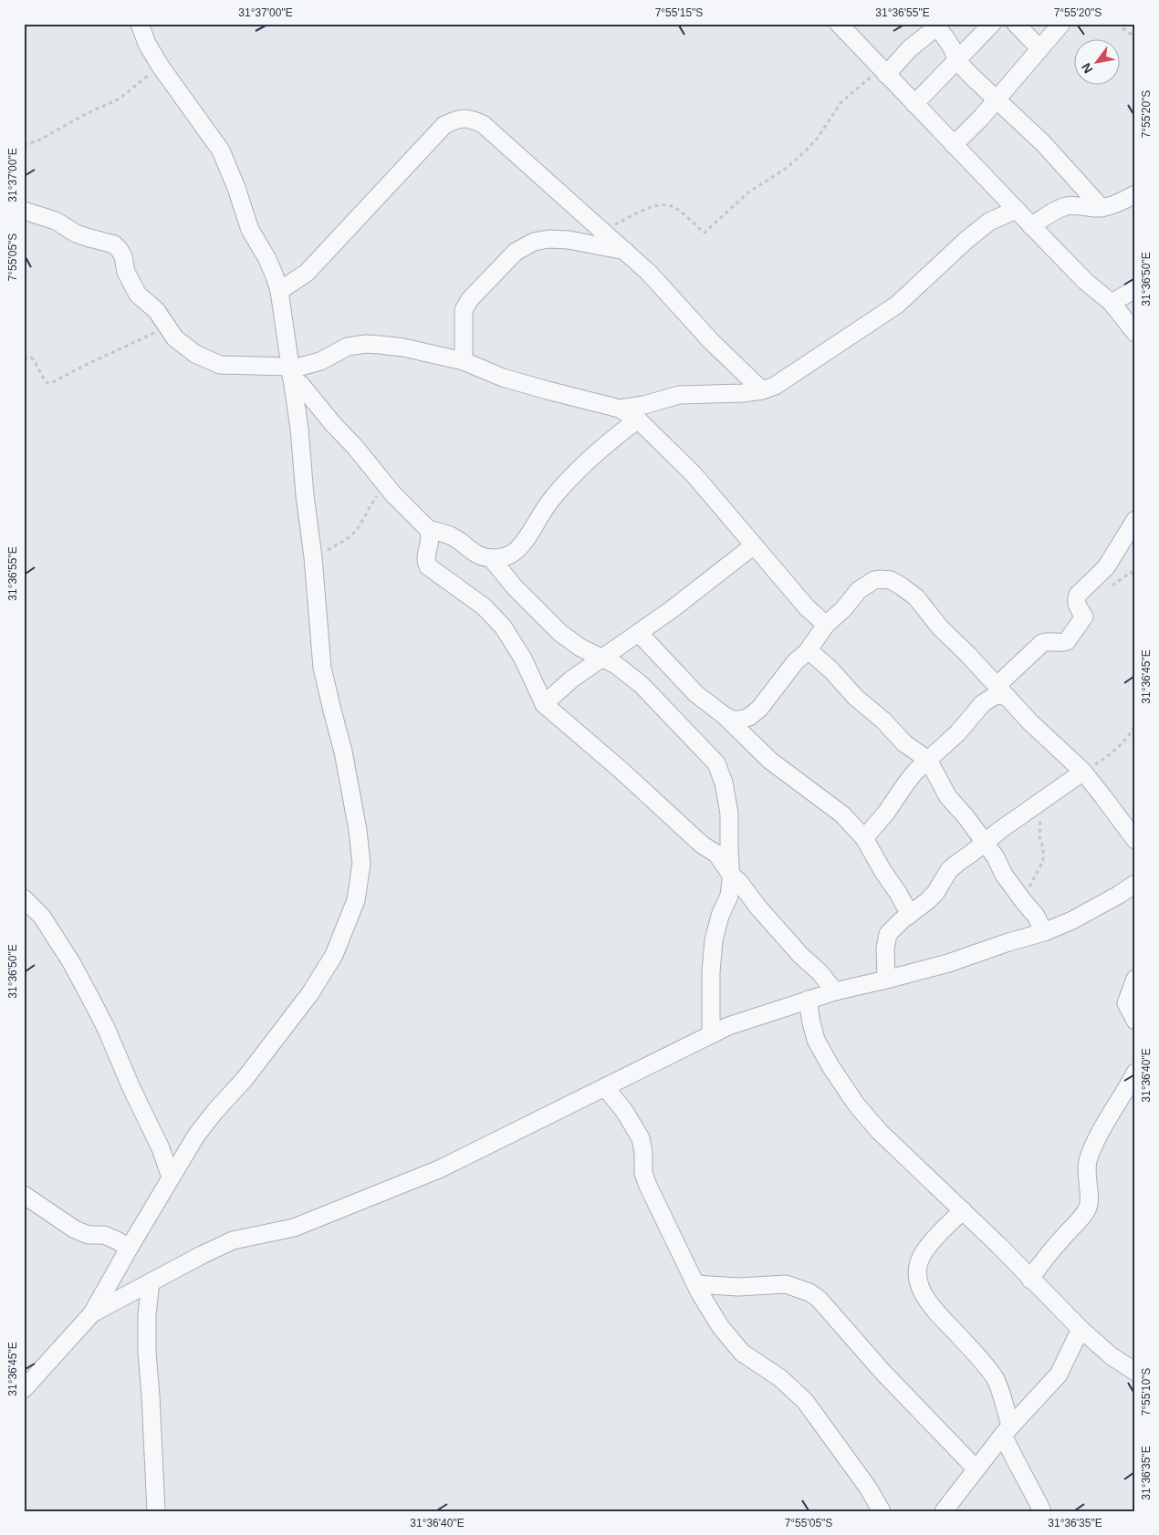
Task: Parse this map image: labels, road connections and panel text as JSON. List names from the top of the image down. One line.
{"north":"bottom left","coordinates":["31°37'00\"E","7°55'15\"S","31°36'55\"E","7°55'20\"S","7°55'05\"S","31°36'50\"E","31°36'45\"E","31°36'40\"E","7°55'10\"S","31°36'35\"E"]}
